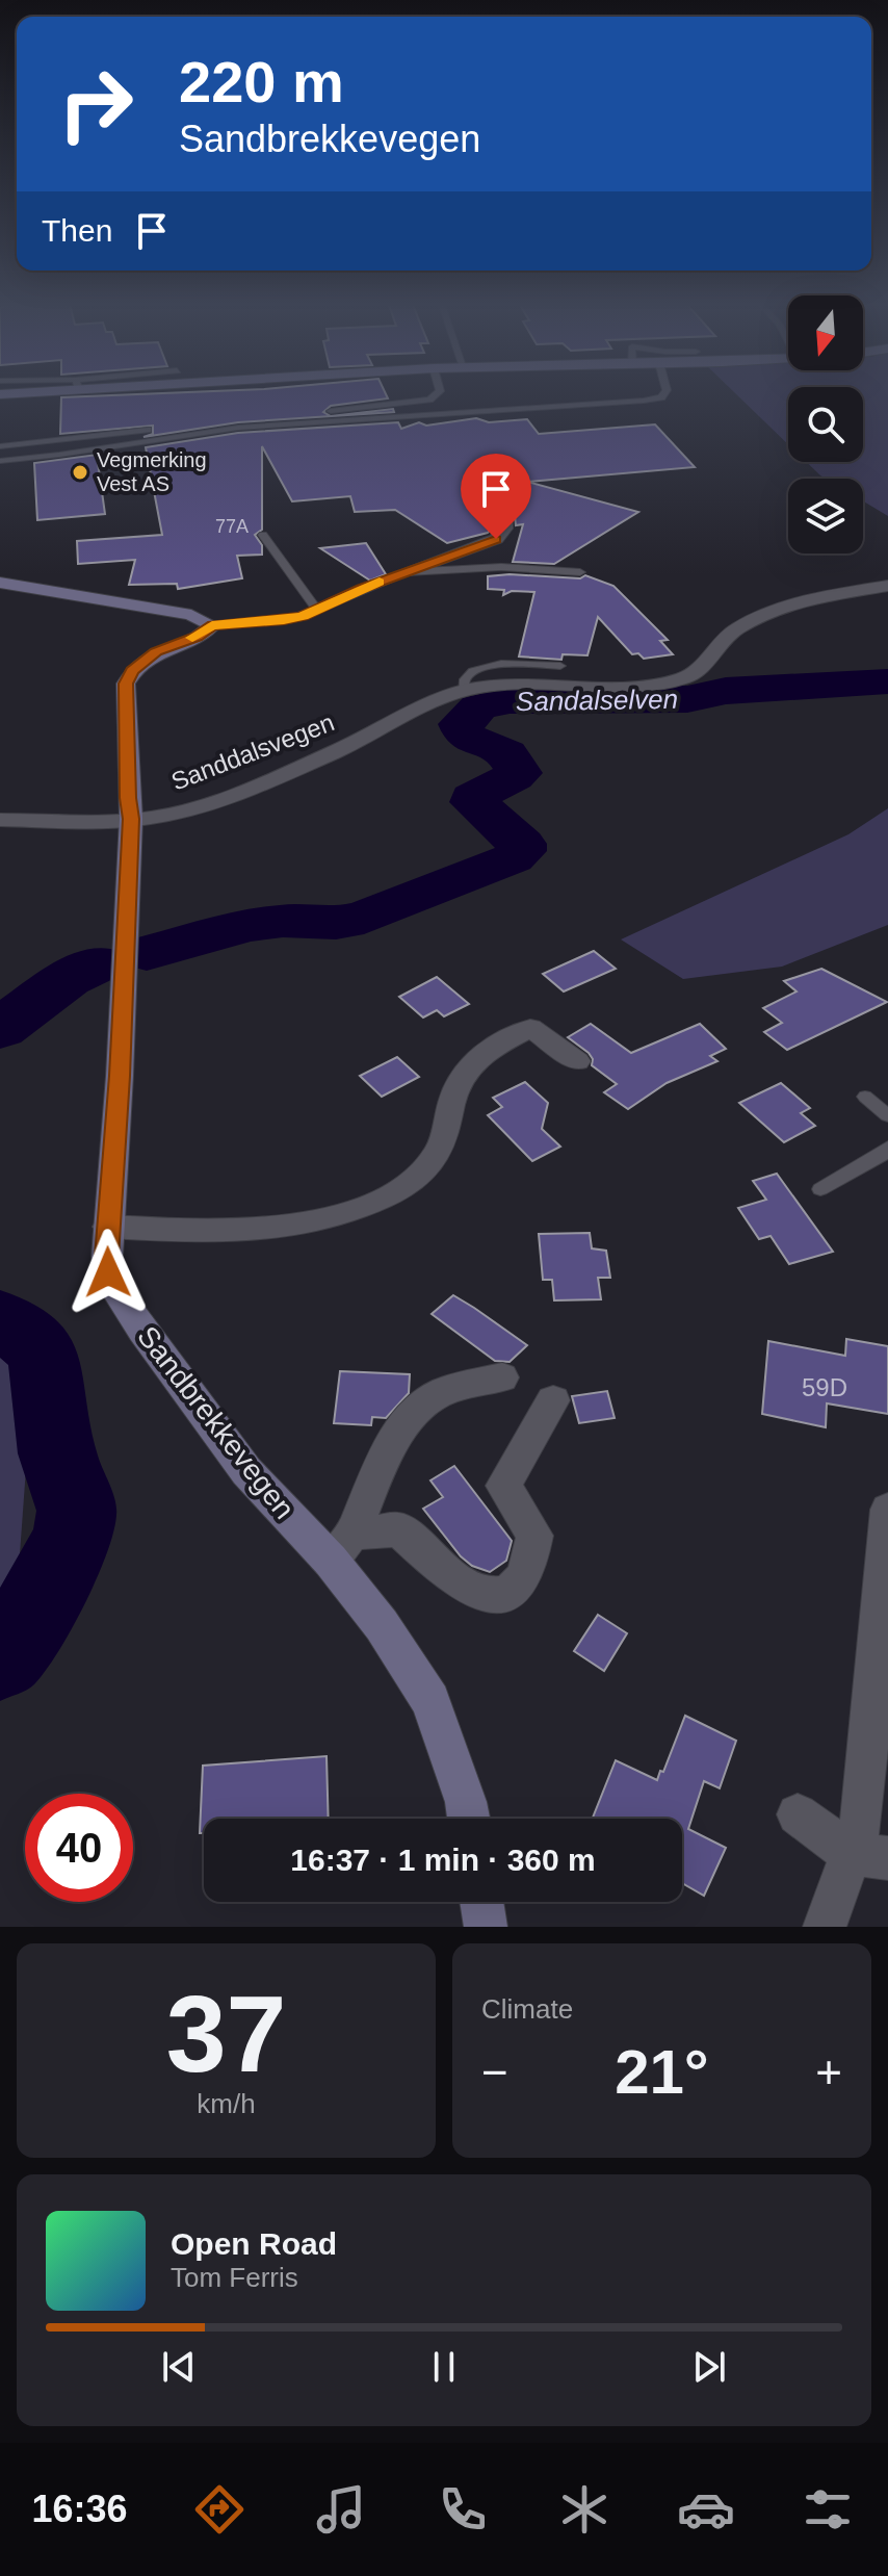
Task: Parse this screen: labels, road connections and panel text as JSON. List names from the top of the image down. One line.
{"streets":{"street":["Sanddalsvegen","Sandbrekkevegen"]},"crossings":[["Sanddalsvegen","Sandbrekkevegen"]],"water":["Sandalselven"],"places":["Vegmerking Vest AS"],"house_numbers":["77A","59D"],"north":"bottom","page":{"turn":["220 m","Sandbrekkevegen"],"then":"Then","limit":"40","trip":"16:37 · 1 min · 360 m","tile":[["37","km/h"],"Climate"],"heat":["−","21°","+"],"song":["Open Road","Tom Ferris"],"tabs":"16:36"}}
